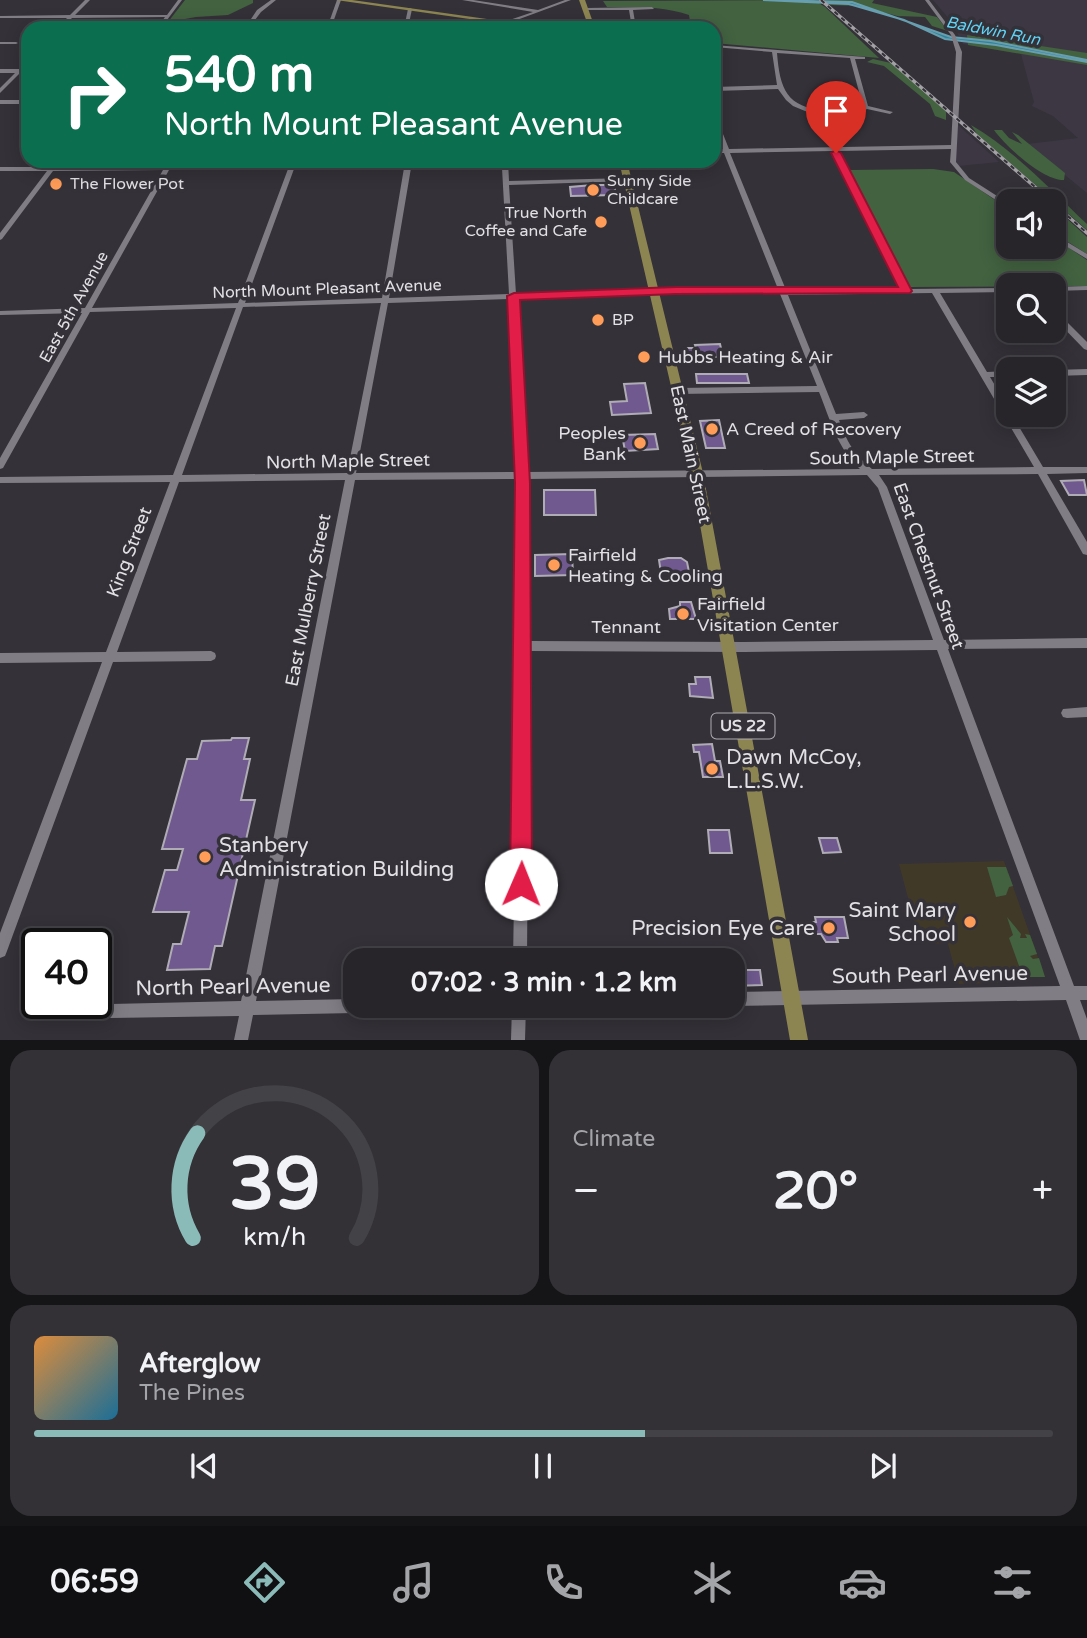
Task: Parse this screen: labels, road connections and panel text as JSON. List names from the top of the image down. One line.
{"streets":{"main road":["East Main Street","US 22"],"street":["North Mount Pleasant Avenue","East 5th Avenue","South Maple Street","North Maple Street","King Street","East Chestnut Street","East Mulberry Street","Tennant","South Pearl Avenue","North Pearl Avenue"]},"crossings":[["North Mount Pleasant Avenue","East 5th Avenue"],["North Mount Pleasant Avenue","East Main Street"],["North Mount Pleasant Avenue","King Street"],["North Mount Pleasant Avenue","East Chestnut Street"],["North Mount Pleasant Avenue","East Mulberry Street"],["East Main Street","South Maple Street"],["East Main Street","North Maple Street"],["East Main Street","Tennant"],["East Main Street","South Pearl Avenue"],["South Maple Street","North Maple Street"],["South Maple Street","East Chestnut Street"],["North Maple Street","King Street"],["North Maple Street","East Mulberry Street"],["East Chestnut Street","Tennant"],["East Chestnut Street","South Pearl Avenue"],["East Mulberry Street","North Pearl Avenue"]],"water":["Baldwin Run"],"places":["The Flower Pot","Sunny Side Childcare","True North Coffee and Cafe","BP","Hubbs Heating & Air","A Creed of Recovery","Peoples Bank","Fairfield Heating & Cooling","Fairfield Visitation Center","Dawn McCoy, L.L.S.W.","Stanbery Administration Building","Saint Mary School","Precision Eye Care"],"page":{"turn":["540 m","North Mount Pleasant Avenue"],"limit":"40","trip":"07:02 · 3 min · 1.2 km","tile":"Climate","heat":["−","20°","+"],"song":["Afterglow","The Pines"],"tabs":"06:59","gauge":["39","km/h"]}}
